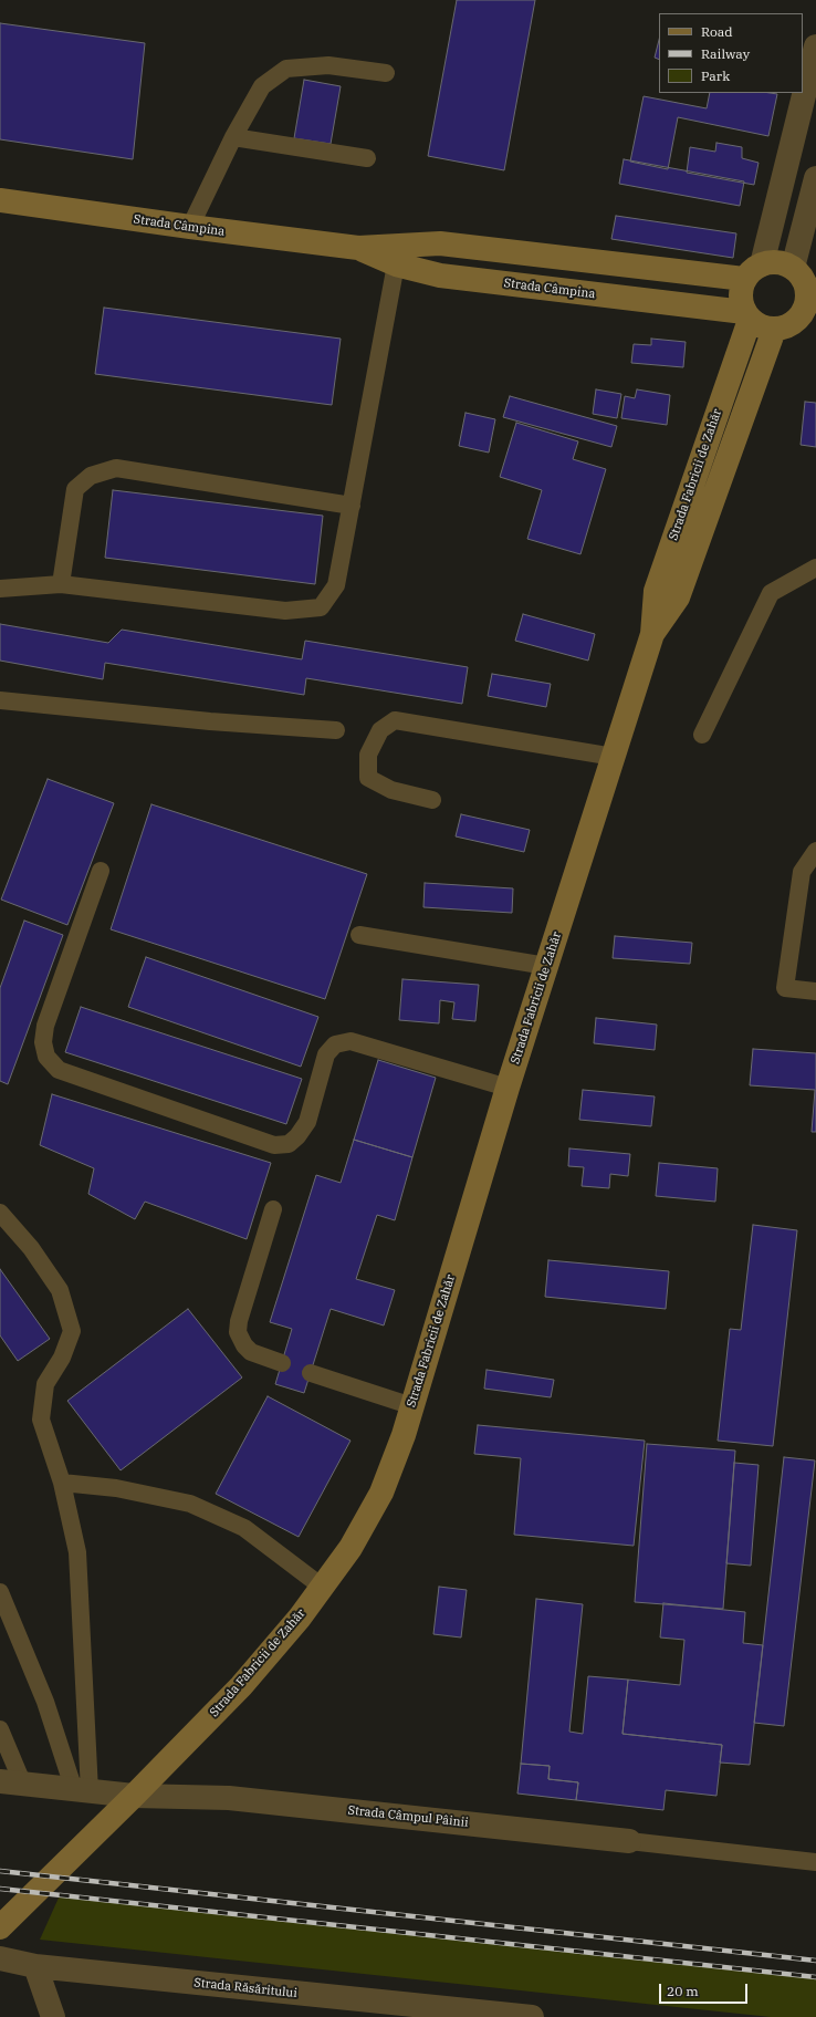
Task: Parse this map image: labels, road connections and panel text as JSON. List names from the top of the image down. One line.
{"streets":{"street":["Strada Câmpina","Strada Fabricii de Zahăr","Strada Câmpul Pâinii","Strada Răsăritului"]},"crossings":[["Strada Câmpina","Strada Fabricii de Zahăr"],["Strada Fabricii de Zahăr","Strada Câmpul Pâinii"]],"legend":["Road","Railway","Park"],"scale_bar":"20 m"}
